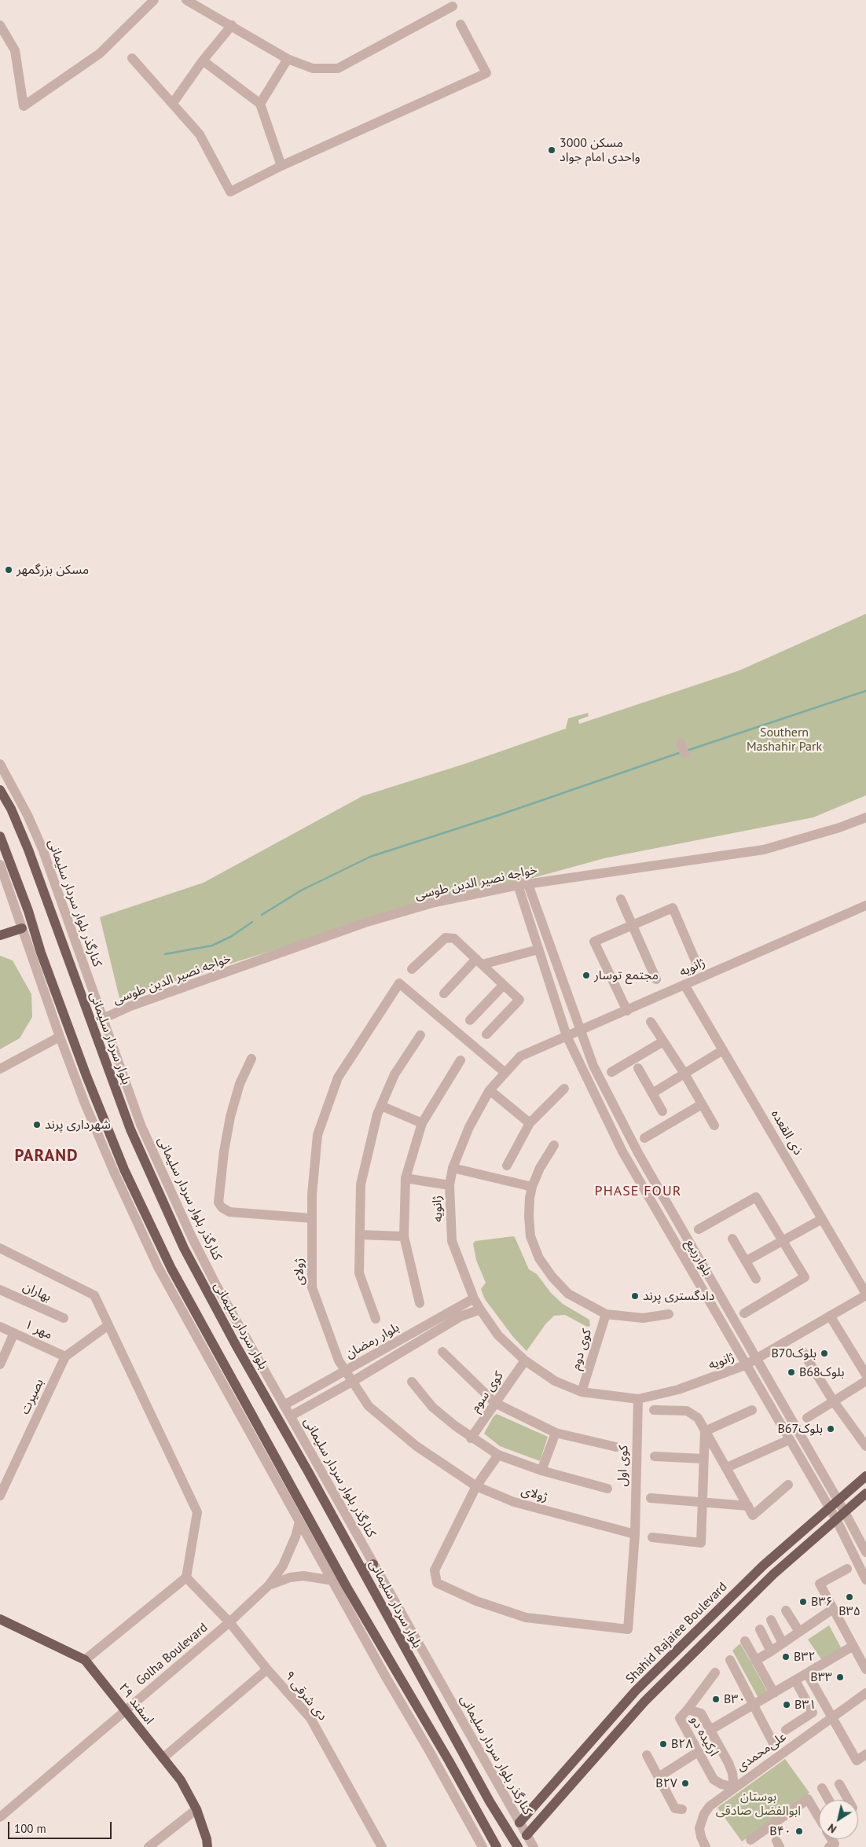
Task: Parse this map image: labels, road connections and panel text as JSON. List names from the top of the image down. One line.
{"streets":{"main road":["بلوار سردار سلیمانی","Shahid Rajaiee Boulevard","۲۹ اسفند"],"street":["خواجه نصیر الدین طوسی","کنارگذر بلوار سردار سلیمانی","ژانویه","ذی القعده","بلوارربیع","ژولای","بهاران","مهر ۱","بلوار رمضان","کوی دوم","کوی سوم","بصیرت","کوی اول","Golha Boulevard","۹ دی شرقی","ارکیده دو","علی‌محمدی"]},"crossings":[["خواجه نصیر الدین طوسی","کنارگذر بلوار سردار سلیمانی"],["خواجه نصیر الدین طوسی","بلوارربیع"],["کنارگذر بلوار سردار سلیمانی","بلوار رمضان"],["کنارگذر بلوار سردار سلیمانی","Shahid Rajaiee Boulevard"],["ژانویه","ذی القعده"],["ژانویه","بلوارربیع"],["ژانویه","ژولای"],["ژانویه","بلوار رمضان"],["ژانویه","کوی دوم"],["ژانویه","کوی سوم"],["ژانویه","کوی اول"],["بلوارربیع","Shahid Rajaiee Boulevard"],["ژولای","بلوار رمضان"],["ژولای","کوی اول"],["مهر ۱","بصیرت"],["Golha Boulevard","۹ دی شرقی"],["Golha Boulevard","۲۹ اسفند"],["ارکیده دو","علی‌محمدی"]],"districts":["PARAND","PHASE FOUR"],"parks":["Southern Mashahir Park","بوستان ابوالفضل صادقی"],"places":["مسکن 3000 واحدی امام جواد","مسکن بزرگمهر","مجتمع توسار","شهرداری پرند","دادگستری پرند","B70بلوک","B68بلوک","B67بلوک","B۳۵","B۳۶","B۳۲","B۳۳","B۳۰","B۳۱","B۲۸","B۲۷","B۴۰"],"scale_bar":"100 m","north":"bottom left"}
